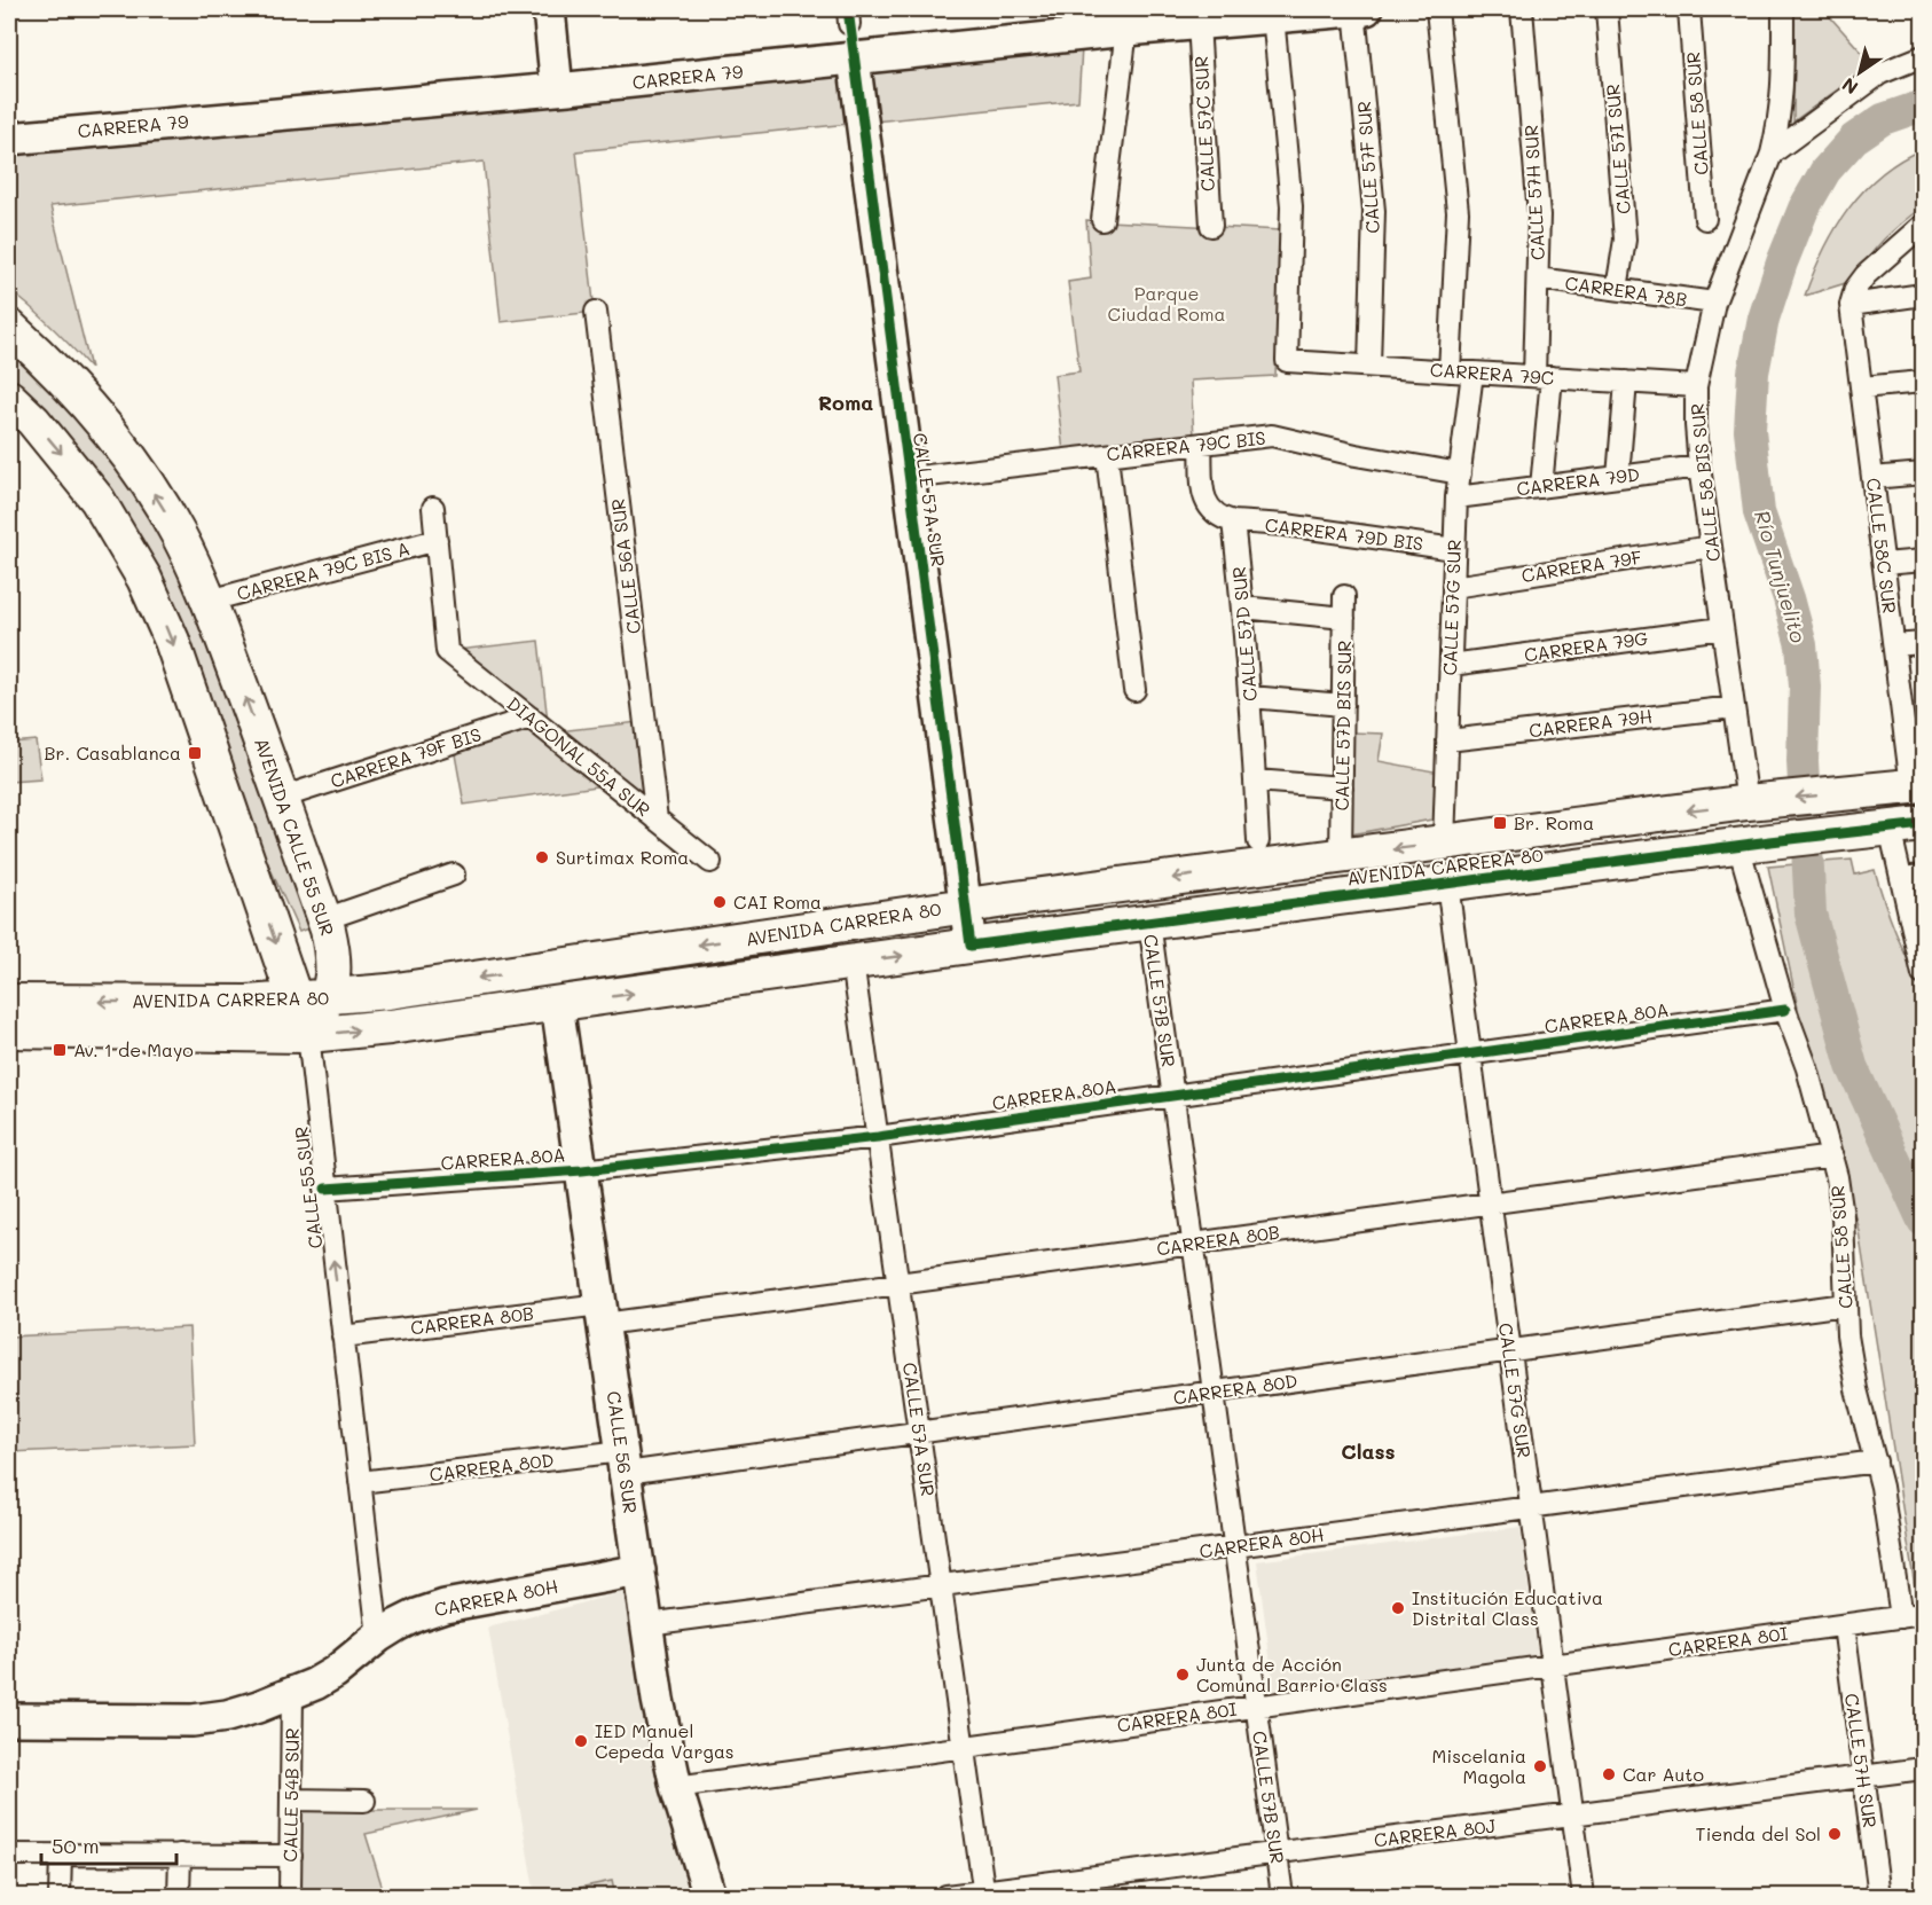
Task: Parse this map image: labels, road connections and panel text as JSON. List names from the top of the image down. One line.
{"streets":{"main road":["AVENIDA CALLE 55 SUR","AVENIDA CARRERA 80"],"street":["CARRERA 79","CALLE 58 SUR","CALLE 57C SUR","CALLE 57I SUR","CALLE 57F SUR","CALLE 57H SUR","CARRERA 78B","CARRERA 79C","CARRERA 79C BIS","CARRERA 79D","CALLE 58 BIS SUR","CALLE 57A SUR","CARRERA 79D BIS","CALLE 58C SUR","CALLE 56A SUR","CARRERA 79F","CARRERA 79C BIS A","CALLE 57G SUR","CALLE 57D SUR","CARRERA 79G","CARRERA 79H","CALLE 57D BIS SUR","DIAGONAL 55A SUR","CARRERA 79F BIS","CALLE 57B SUR","CARRERA 80A","CALLE 55 SUR","CARRERA 80B","CARRERA 80D","CALLE 56 SUR","CARRERA 80H","CARRERA 80I","CALLE 54B SUR","CARRERA 80J"]},"crossings":[["CARRERA 79","CALLE 57C SUR"],["CARRERA 79","CALLE 57F SUR"],["CARRERA 79","CARRERA 79C"],["CARRERA 79","CALLE 57A SUR"],["CALLE 58 SUR","AVENIDA CARRERA 80"],["CALLE 58 SUR","CARRERA 80A"],["CALLE 58 SUR","CARRERA 80B"],["CALLE 58 SUR","CARRERA 80D"],["CALLE 58 SUR","CARRERA 80H"],["CALLE 58 SUR","CARRERA 80I"],["CALLE 57I SUR","CARRERA 78B"],["CALLE 57F SUR","CARRERA 79C"],["CALLE 57H SUR","CARRERA 78B"],["CALLE 57H SUR","CARRERA 79C"],["CALLE 57H SUR","CARRERA 79D"],["CALLE 57H SUR","CARRERA 80I"],["CALLE 57H SUR","CARRERA 80J"],["CARRERA 78B","CALLE 58 BIS SUR"],["CARRERA 79C","CALLE 58 BIS SUR"],["CARRERA 79C","CALLE 57G SUR"],["CARRERA 79C BIS","CALLE 57A SUR"],["CARRERA 79C BIS","CALLE 57G SUR"],["CARRERA 79D","CALLE 58 BIS SUR"],["CARRERA 79D","CALLE 57G SUR"],["CALLE 58 BIS SUR","CARRERA 79F"],["CALLE 58 BIS SUR","CARRERA 79G"],["CALLE 58 BIS SUR","CARRERA 79H"],["CALLE 58 BIS SUR","AVENIDA CARRERA 80"],["CALLE 57A SUR","AVENIDA CARRERA 80"],["CALLE 57A SUR","CARRERA 80A"],["CALLE 57A SUR","CARRERA 80B"],["CALLE 57A SUR","CARRERA 80D"],["CALLE 57A SUR","CARRERA 80H"],["CALLE 57A SUR","CARRERA 80I"],["CALLE 57A SUR","CARRERA 80J"],["CARRERA 79D BIS","CALLE 57G SUR"],["CARRERA 79D BIS","CALLE 57D SUR"],["CALLE 58C SUR","AVENIDA CARRERA 80"],["CALLE 56A SUR","DIAGONAL 55A SUR"],["CARRERA 79F","CALLE 57G SUR"],["CARRERA 79C BIS A","DIAGONAL 55A SUR"],["CARRERA 79C BIS A","AVENIDA CALLE 55 SUR"],["CALLE 57G SUR","CARRERA 79G"],["CALLE 57G SUR","CARRERA 79H"],["CALLE 57G SUR","AVENIDA CARRERA 80"],["CALLE 57G SUR","CARRERA 80A"],["CALLE 57G SUR","CARRERA 80B"],["CALLE 57G SUR","CARRERA 80D"],["CALLE 57G SUR","CARRERA 80H"],["CALLE 57G SUR","CARRERA 80I"],["CALLE 57G SUR","CARRERA 80J"],["CALLE 57D BIS SUR","AVENIDA CARRERA 80"],["DIAGONAL 55A SUR","CARRERA 79F BIS"],["CARRERA 79F BIS","AVENIDA CALLE 55 SUR"],["AVENIDA CALLE 55 SUR","AVENIDA CARRERA 80"],["AVENIDA CALLE 55 SUR","CALLE 55 SUR"],["AVENIDA CARRERA 80","CALLE 57B SUR"],["AVENIDA CARRERA 80","CALLE 55 SUR"],["AVENIDA CARRERA 80","CALLE 56 SUR"],["CALLE 57B SUR","CARRERA 80A"],["CALLE 57B SUR","CARRERA 80B"],["CALLE 57B SUR","CARRERA 80D"],["CALLE 57B SUR","CARRERA 80H"],["CALLE 57B SUR","CARRERA 80I"],["CALLE 57B SUR","CARRERA 80J"],["CARRERA 80A","CALLE 55 SUR"],["CARRERA 80A","CALLE 56 SUR"],["CALLE 55 SUR","CARRERA 80B"],["CALLE 55 SUR","CARRERA 80D"],["CALLE 55 SUR","CARRERA 80H"],["CARRERA 80B","CALLE 56 SUR"],["CARRERA 80D","CALLE 56 SUR"],["CALLE 56 SUR","CARRERA 80H"],["CALLE 56 SUR","CARRERA 80I"],["CARRERA 80H","CALLE 54B SUR"]],"districts":["Roma","Class"],"water":["Río Tunjuelito"],"parks":["Parque Ciudad Roma"],"places":{"transit":["Br. Casablanca","Br. Roma","Av. 1 de Mayo"],"other":["Surtimax Roma","CAI Roma","Institución Educativa Distrital Class","Junta de Acción Comunal Barrio Class","IED Manuel Cepeda Vargas","Miscelania Magola","Car Auto","Tienda del Sol"]},"scale_bar":"50 m","north":"bottom left"}
